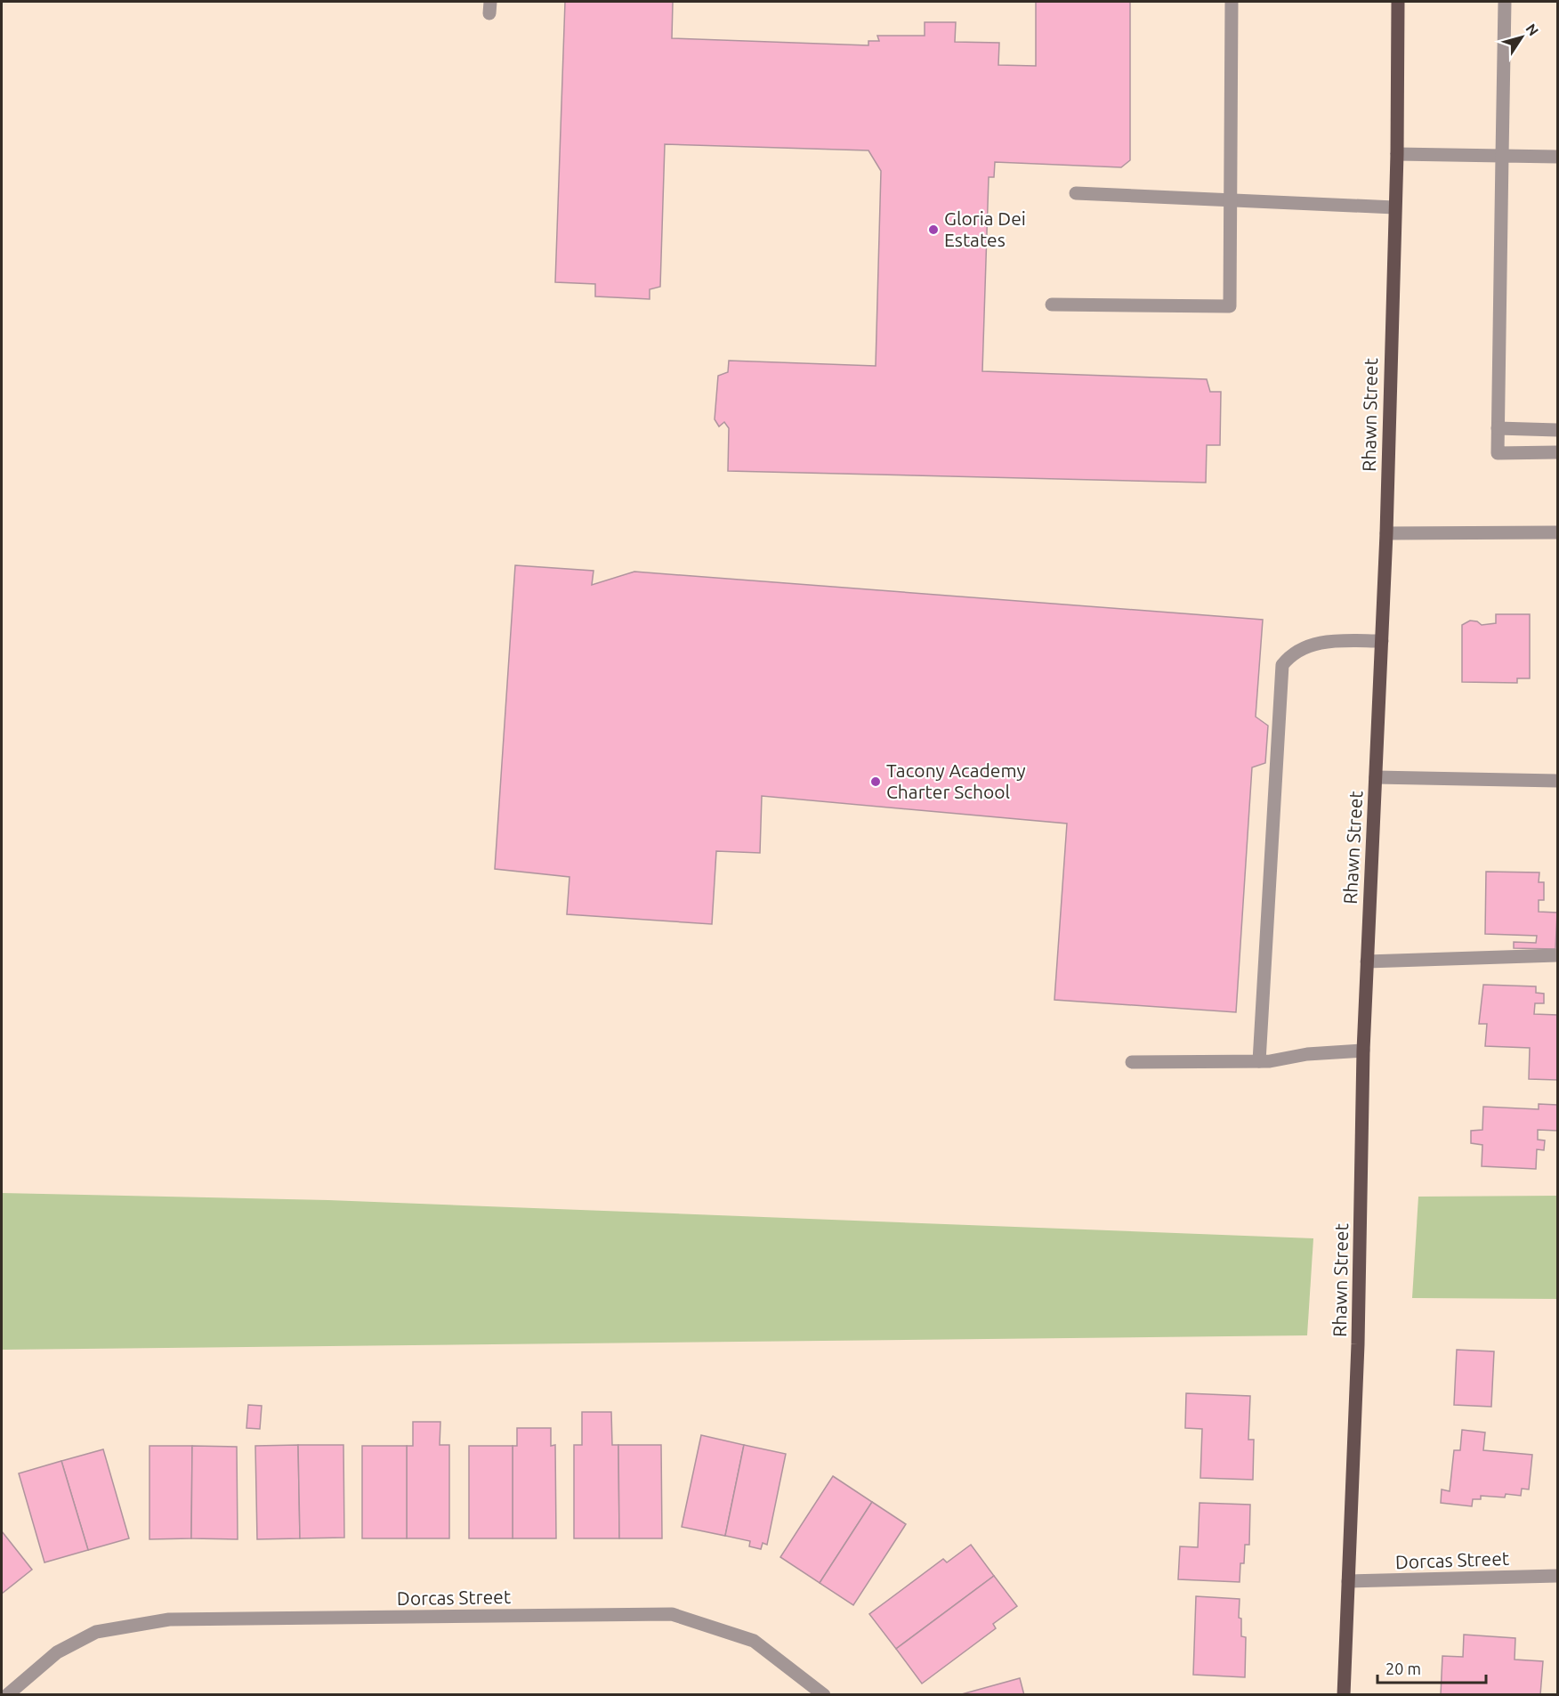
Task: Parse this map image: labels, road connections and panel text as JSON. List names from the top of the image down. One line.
{"streets":{"main road":["Rhawn Street"],"street":["Dorcas Street"]},"crossings":[["Rhawn Street","Dorcas Street"]],"places":["Gloria Dei Estates","Tacony Academy Charter School"],"scale_bar":"20 m","north":"top right"}
